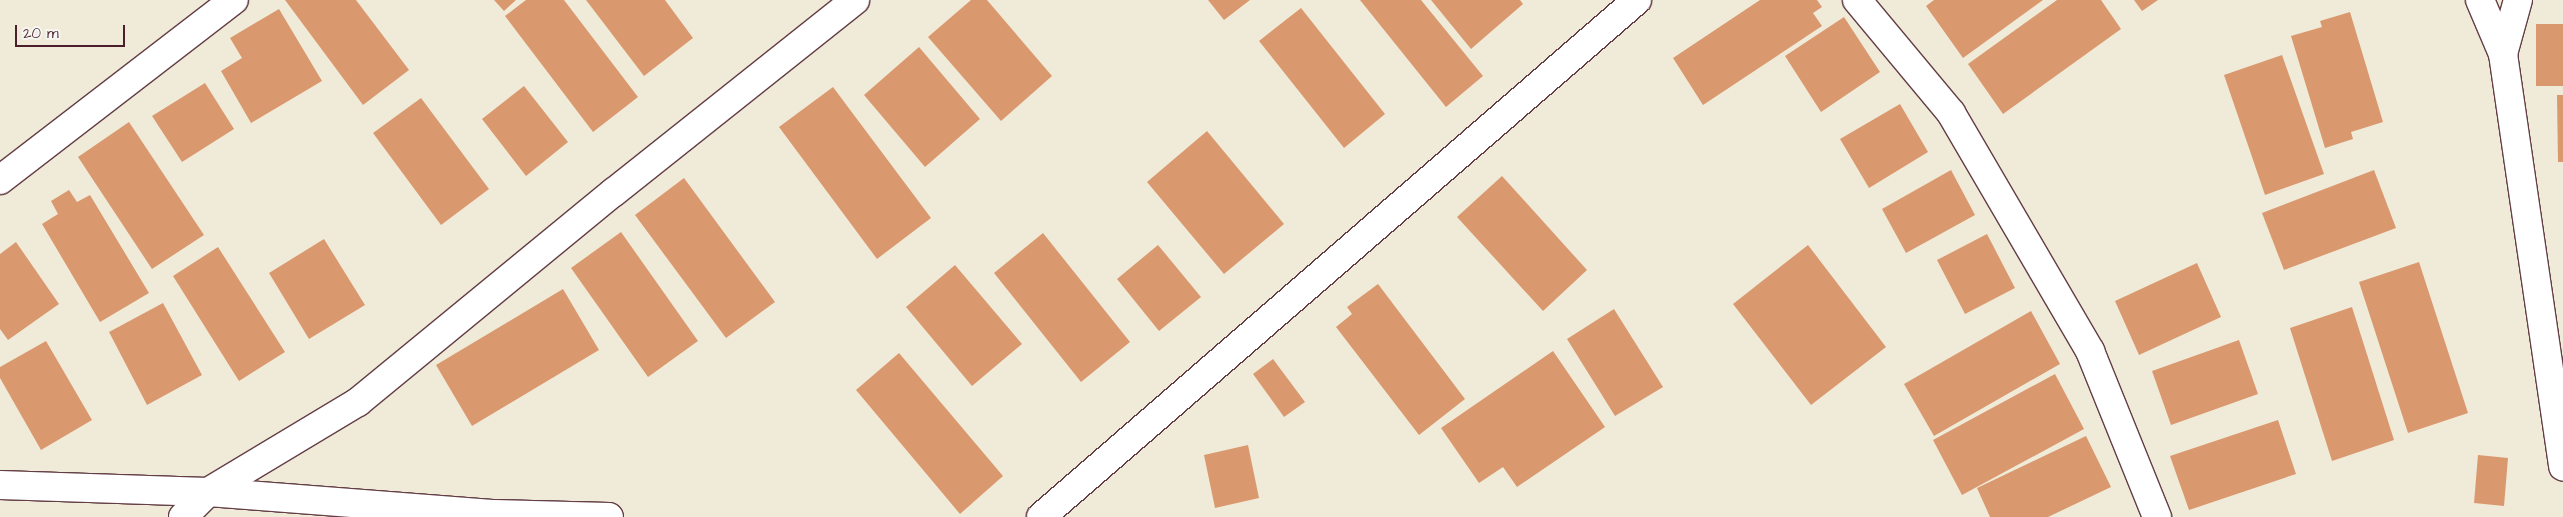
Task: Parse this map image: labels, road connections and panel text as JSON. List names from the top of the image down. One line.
{"scale_bar":"20 m"}
